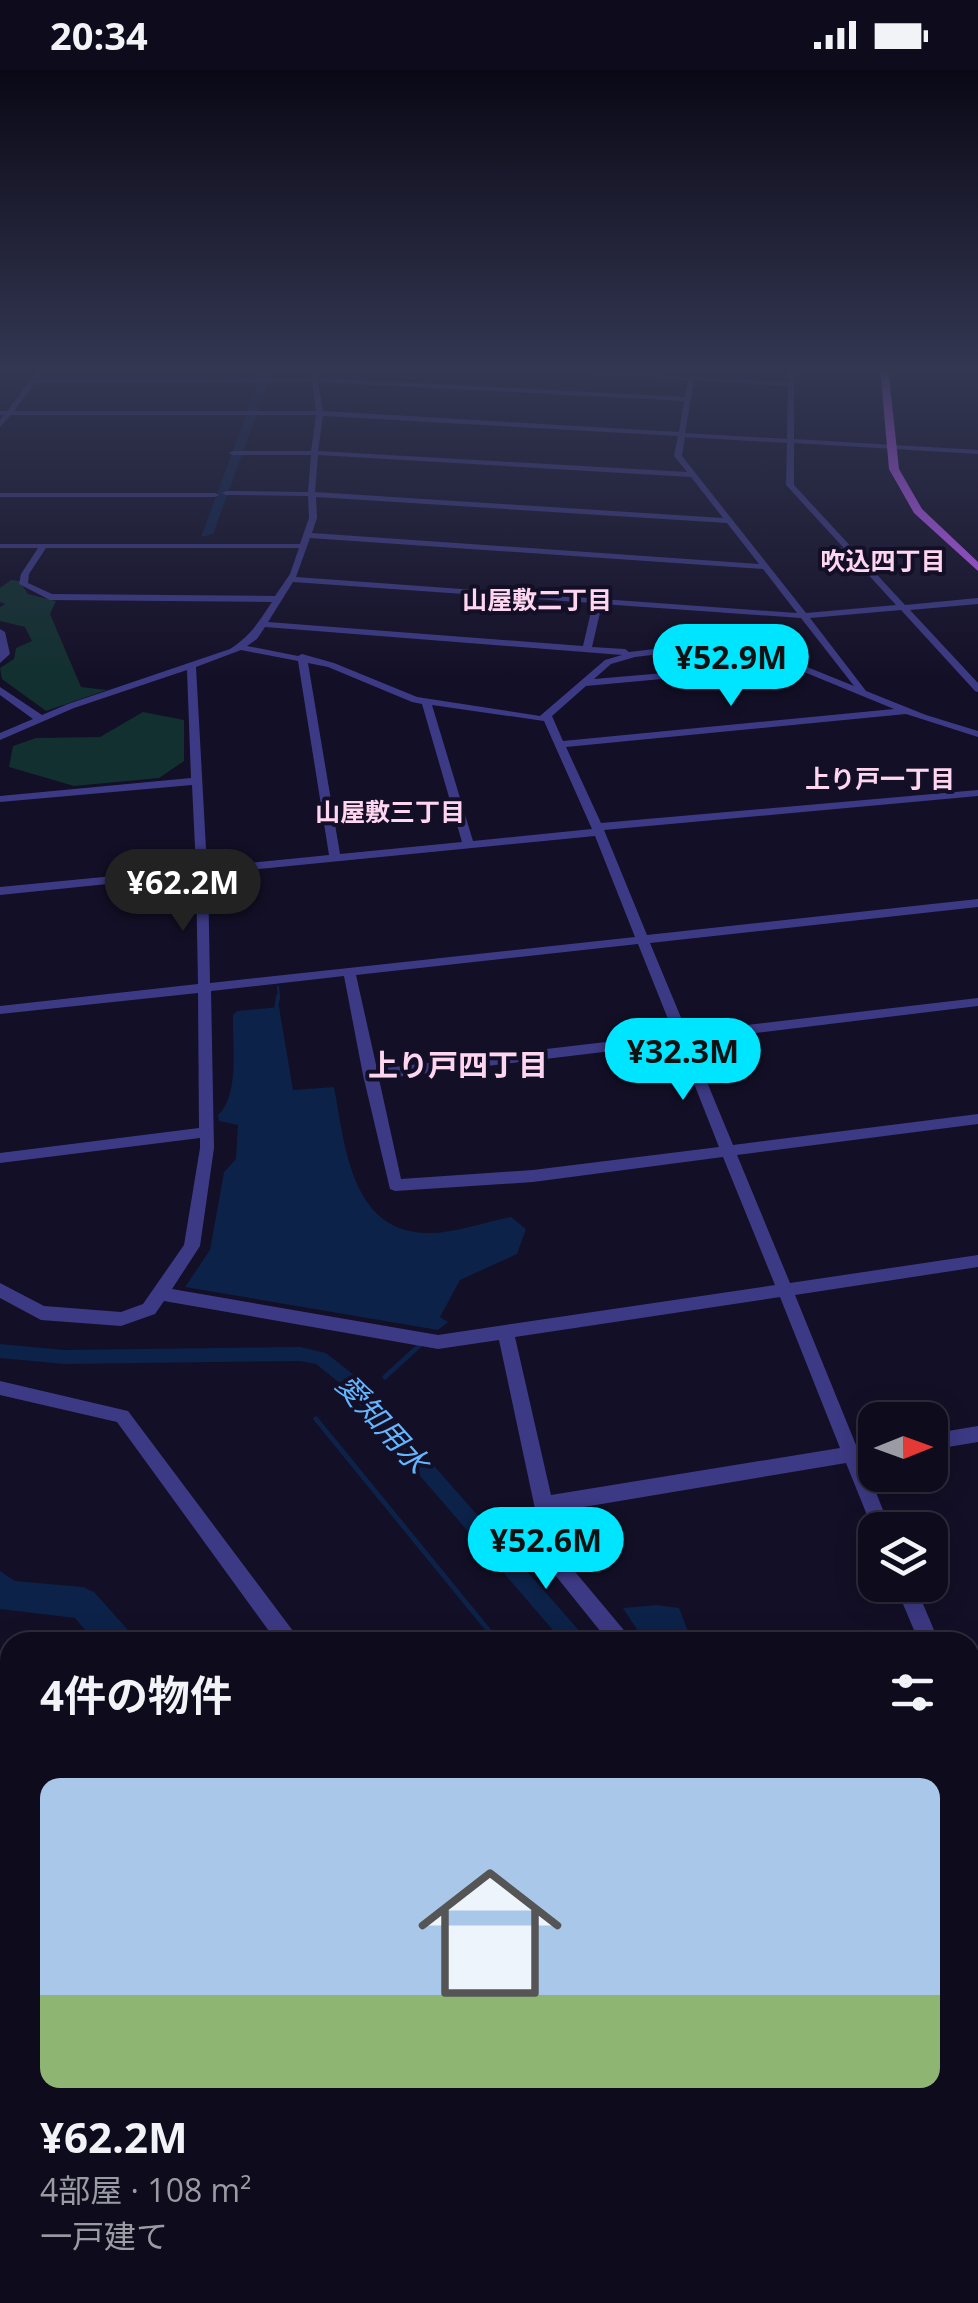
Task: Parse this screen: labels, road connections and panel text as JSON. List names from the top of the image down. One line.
{"districts":["吹込四丁目","山屋敷二丁目","上り戸一丁目","山屋敷三丁目","上り戸四丁目"],"water":["愛知用水"],"north":"right","page":{"status":"20:34","price":["¥52.9M","¥62.2M","¥32.3M","¥52.6M"],"heading":"4件の物件","list":[{"name":"¥62.2M","note":"4部屋 · 108 m² · 一戸建て"}]}}
